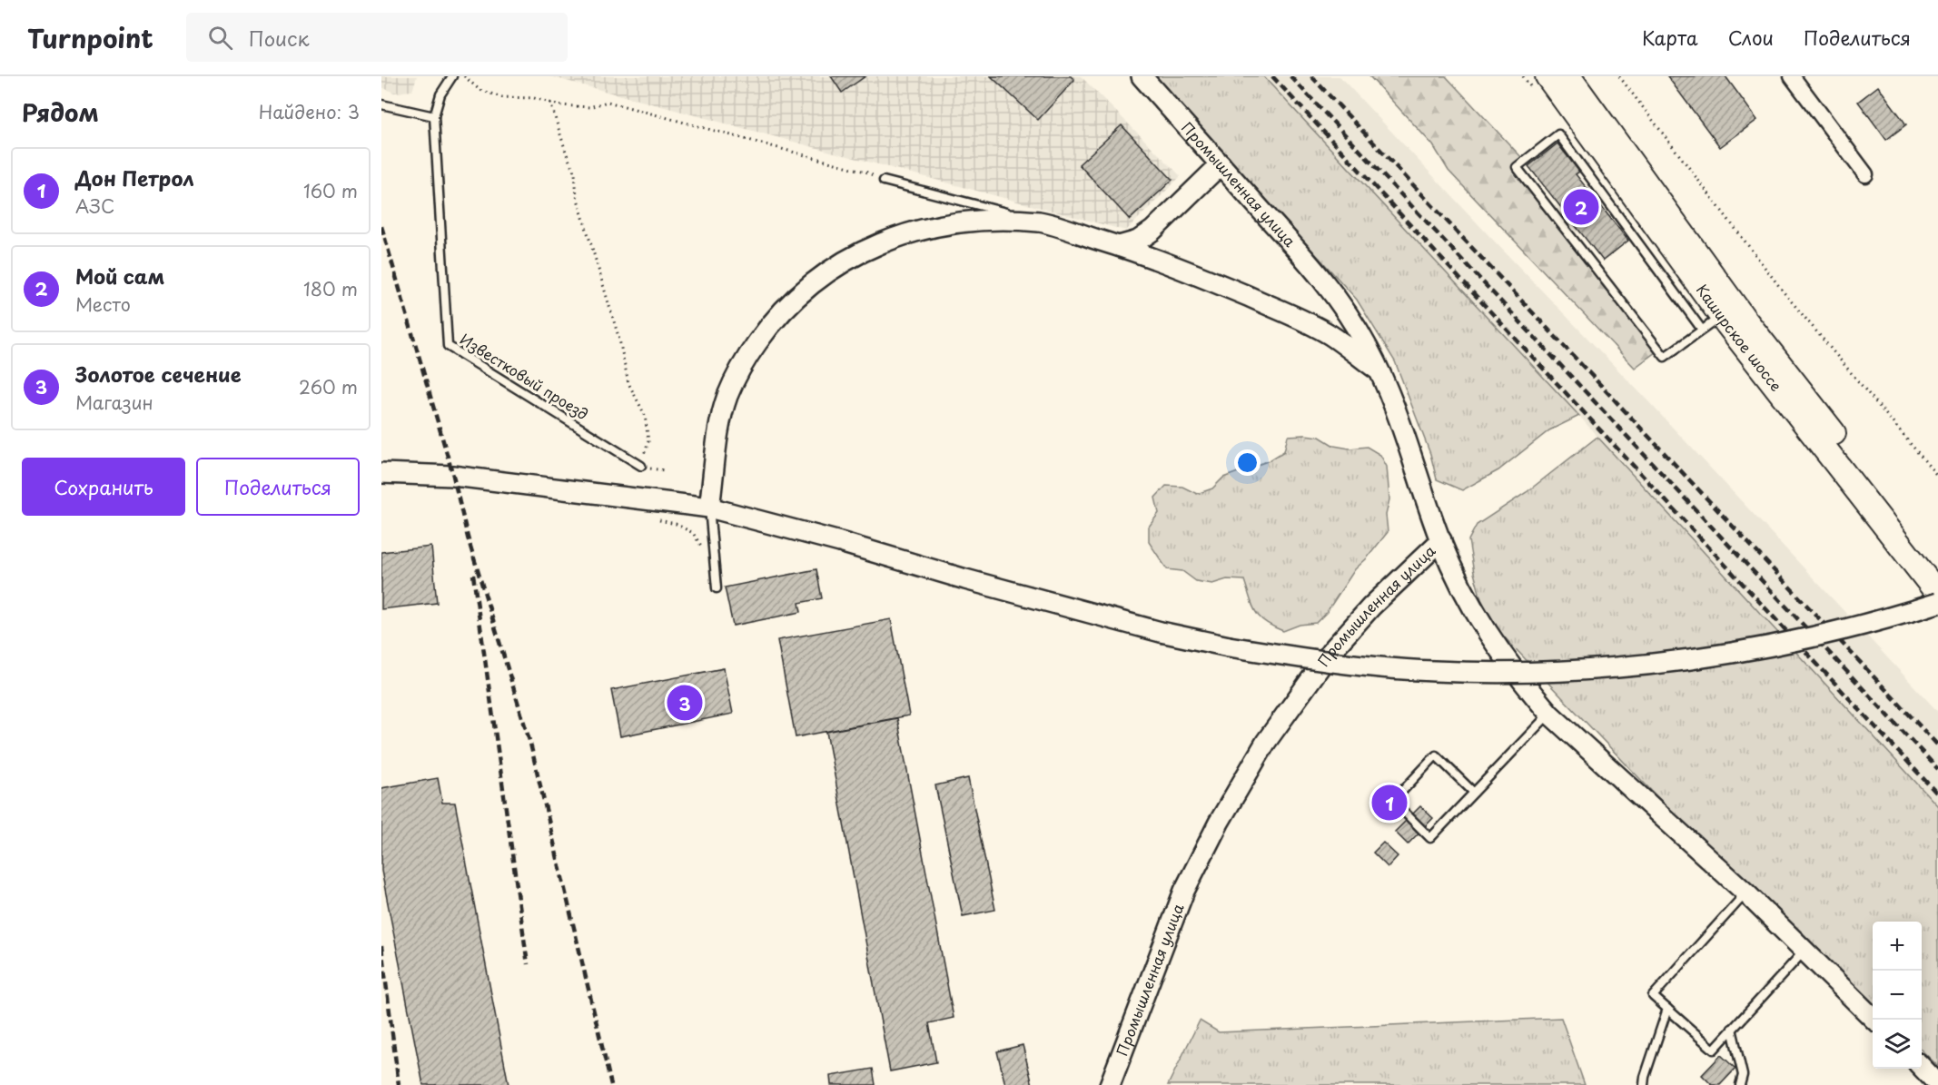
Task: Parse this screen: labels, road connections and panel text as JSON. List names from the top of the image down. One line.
{"streets":{"main road":["Каширское шоссе"],"street":["Промышленная улица"],"lane":["Известковый проезд"]},"page":{"header":"Turnpoint","search":"Поиск","nav":["Карта","Слои","Поделиться"],"heading":["Рядом","Найдено: 3"],"list":[{"mark":"1","name":"Дон Петрол","note":"АЗС","value":"160 m"},{"mark":"2","name":"Мой сам","note":"Место","value":"180 m"},{"mark":"3","name":"Золотое сечение","note":"Магазин","value":"260 m"}],"pins":["2","3","1"],"buttons":["Сохранить","Поделиться"],"map_buttons":["+","−"]}}
